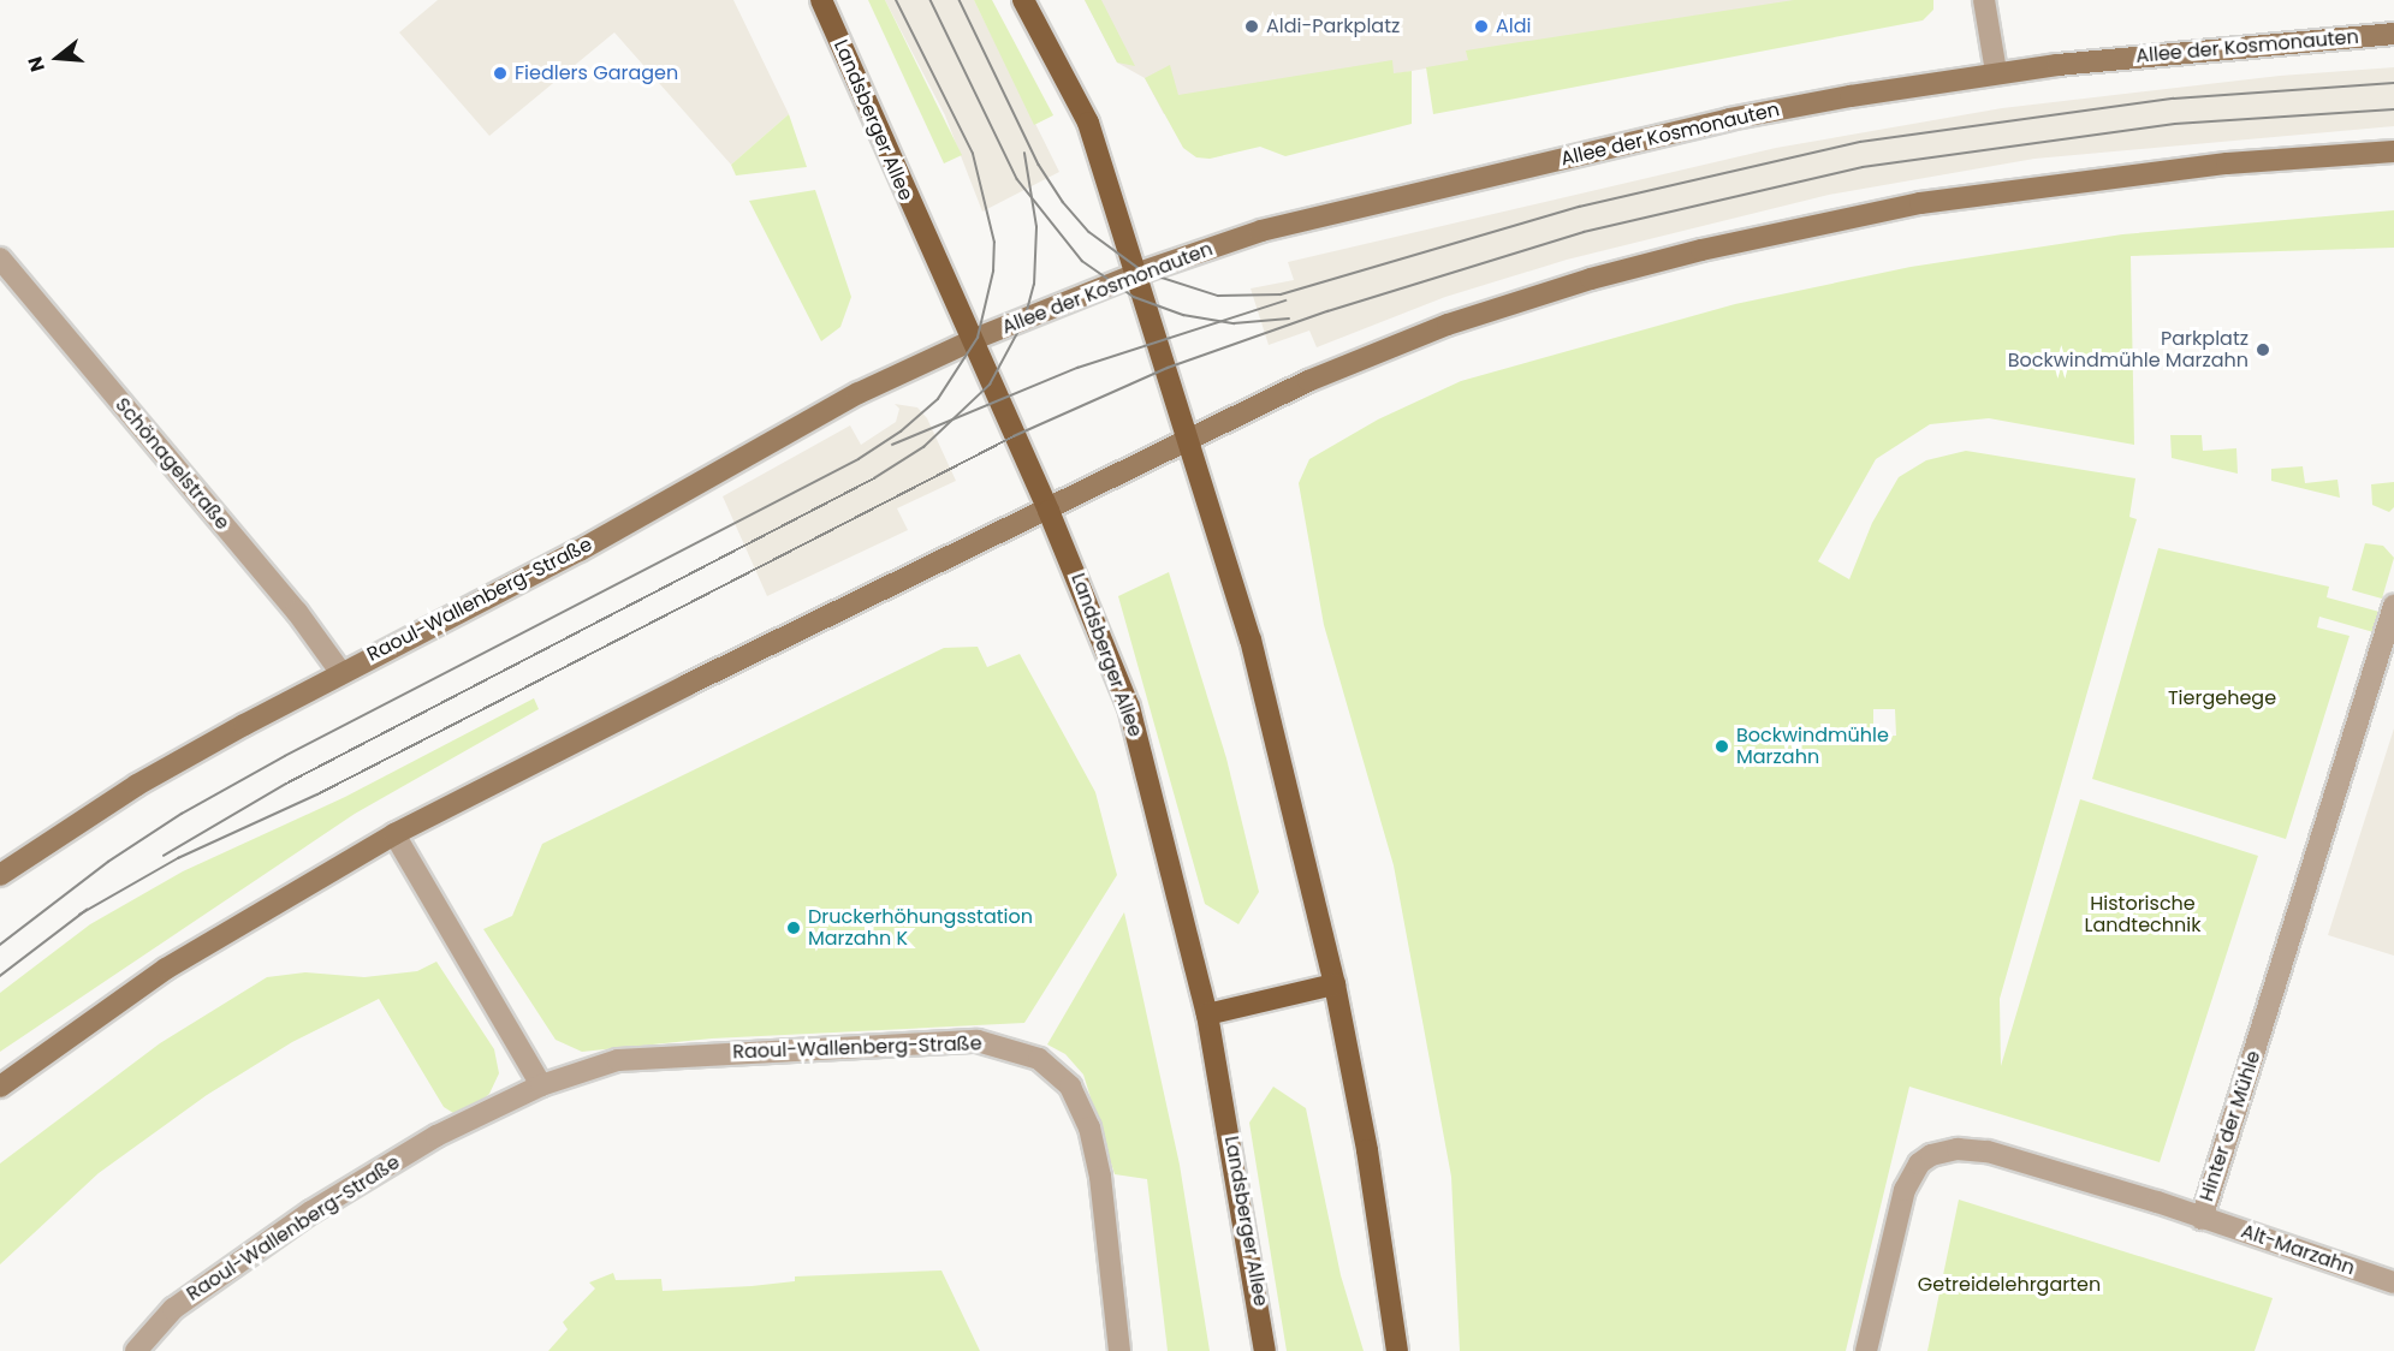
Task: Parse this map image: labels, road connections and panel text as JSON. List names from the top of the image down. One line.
{"streets":{"main road":["Allee der Kosmonauten","Landsberger Allee","Raoul-Wallenberg-Straße"],"street":["Schönagelstraße","Hinter der Mühle","Alt-Marzahn"]},"crossings":[["Allee der Kosmonauten","Landsberger Allee"],["Allee der Kosmonauten","Raoul-Wallenberg-Straße"],["Landsberger Allee","Raoul-Wallenberg-Straße"],["Schönagelstraße","Raoul-Wallenberg-Straße"],["Hinter der Mühle","Alt-Marzahn"]],"parks":["Tiergehege","Historische Landtechnik","Getreidelehrgarten"],"places":["Aldi-Parkplatz","Aldi","Fiedlers Garagen","Parkplatz Bockwindmühle Marzahn","Bockwindmühle Marzahn","Druckerhöhungsstation Marzahn K"],"north":"left"}
